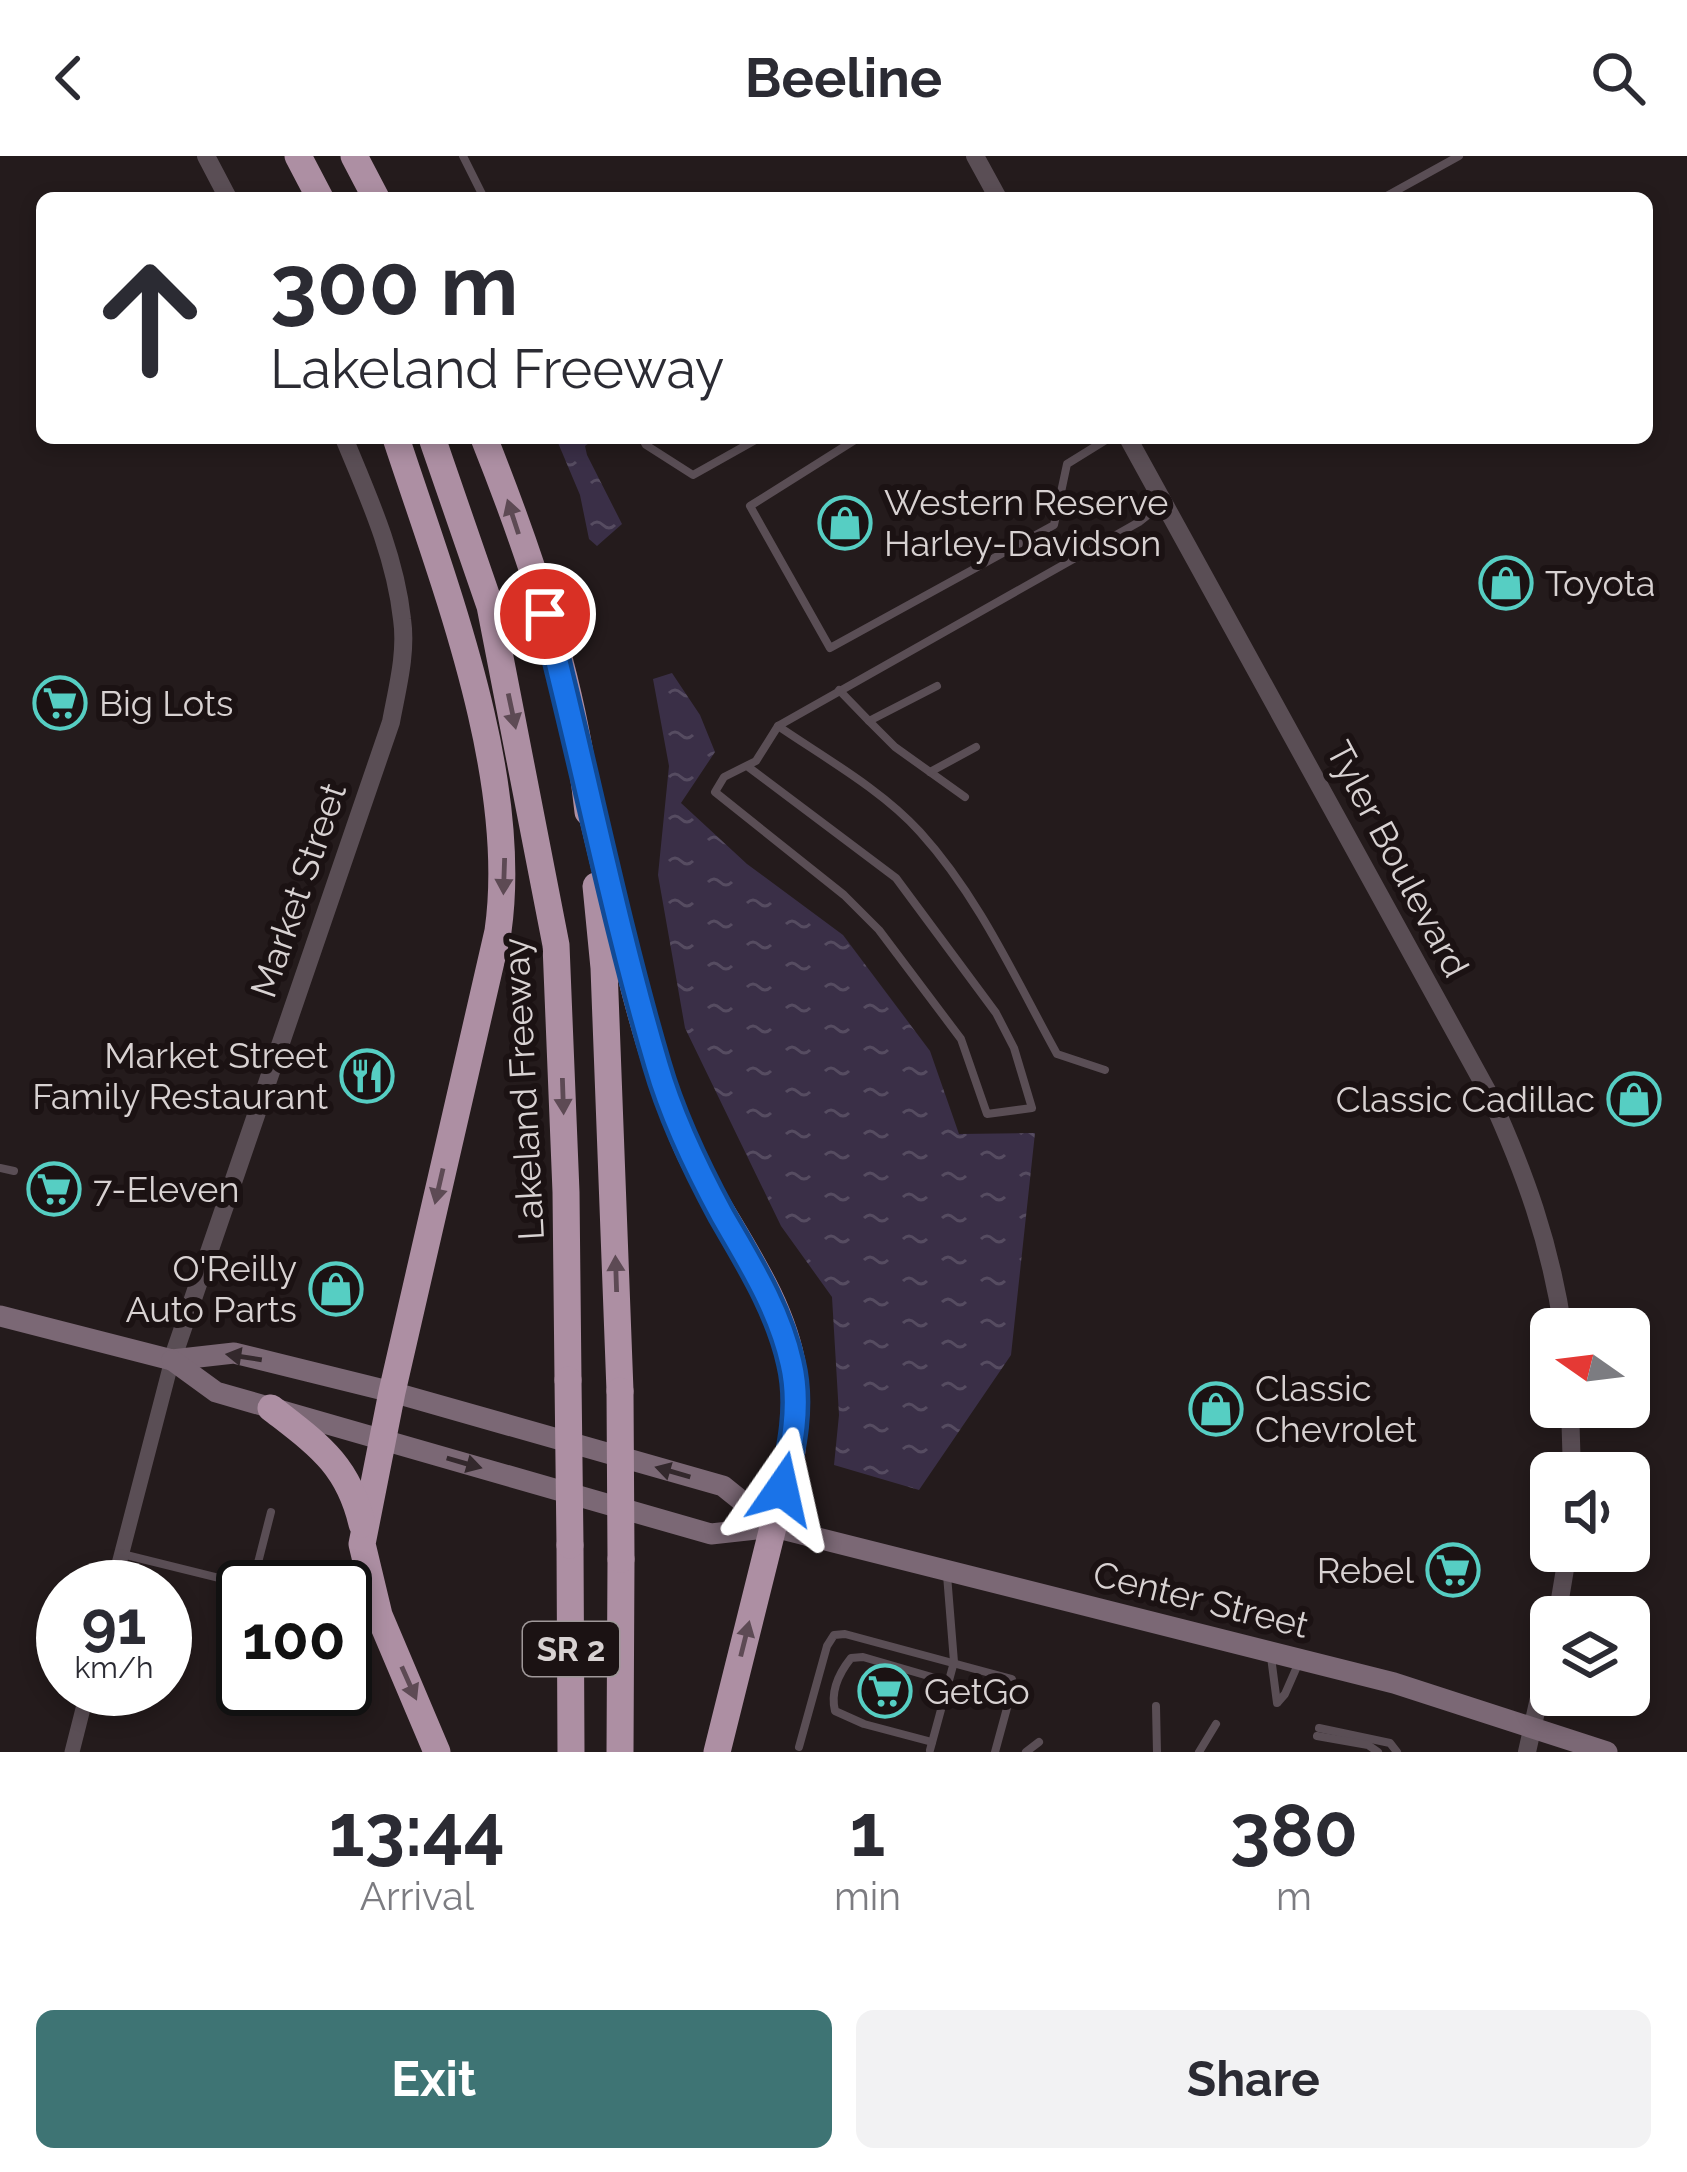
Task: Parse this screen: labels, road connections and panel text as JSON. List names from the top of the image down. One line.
{"streets":{"highway":["Lakeland Freeway","SR 2"],"main road":["Center Street"],"street":["Tyler Boulevard","Market Street"]},"crossings":[["Market Street","Center Street"]],"places":{"shop":["Western Reserve Harley-Davidson","Toyota","Classic Cadillac","O'Reilly Auto Parts","Classic Chevrolet"],"supermarket":["Big Lots","7-Eleven","Rebel","GetGo"],"restaurant":["Market Street Family Restaurant"]},"north":"left","page":{"header":"Beeline","turn":["300 m","Lakeland Freeway"],"speed":"91 km/h","limit":"100","eta":["13:44","Arrival","1","min","380","m"],"buttons":["Exit","Share"]}}
